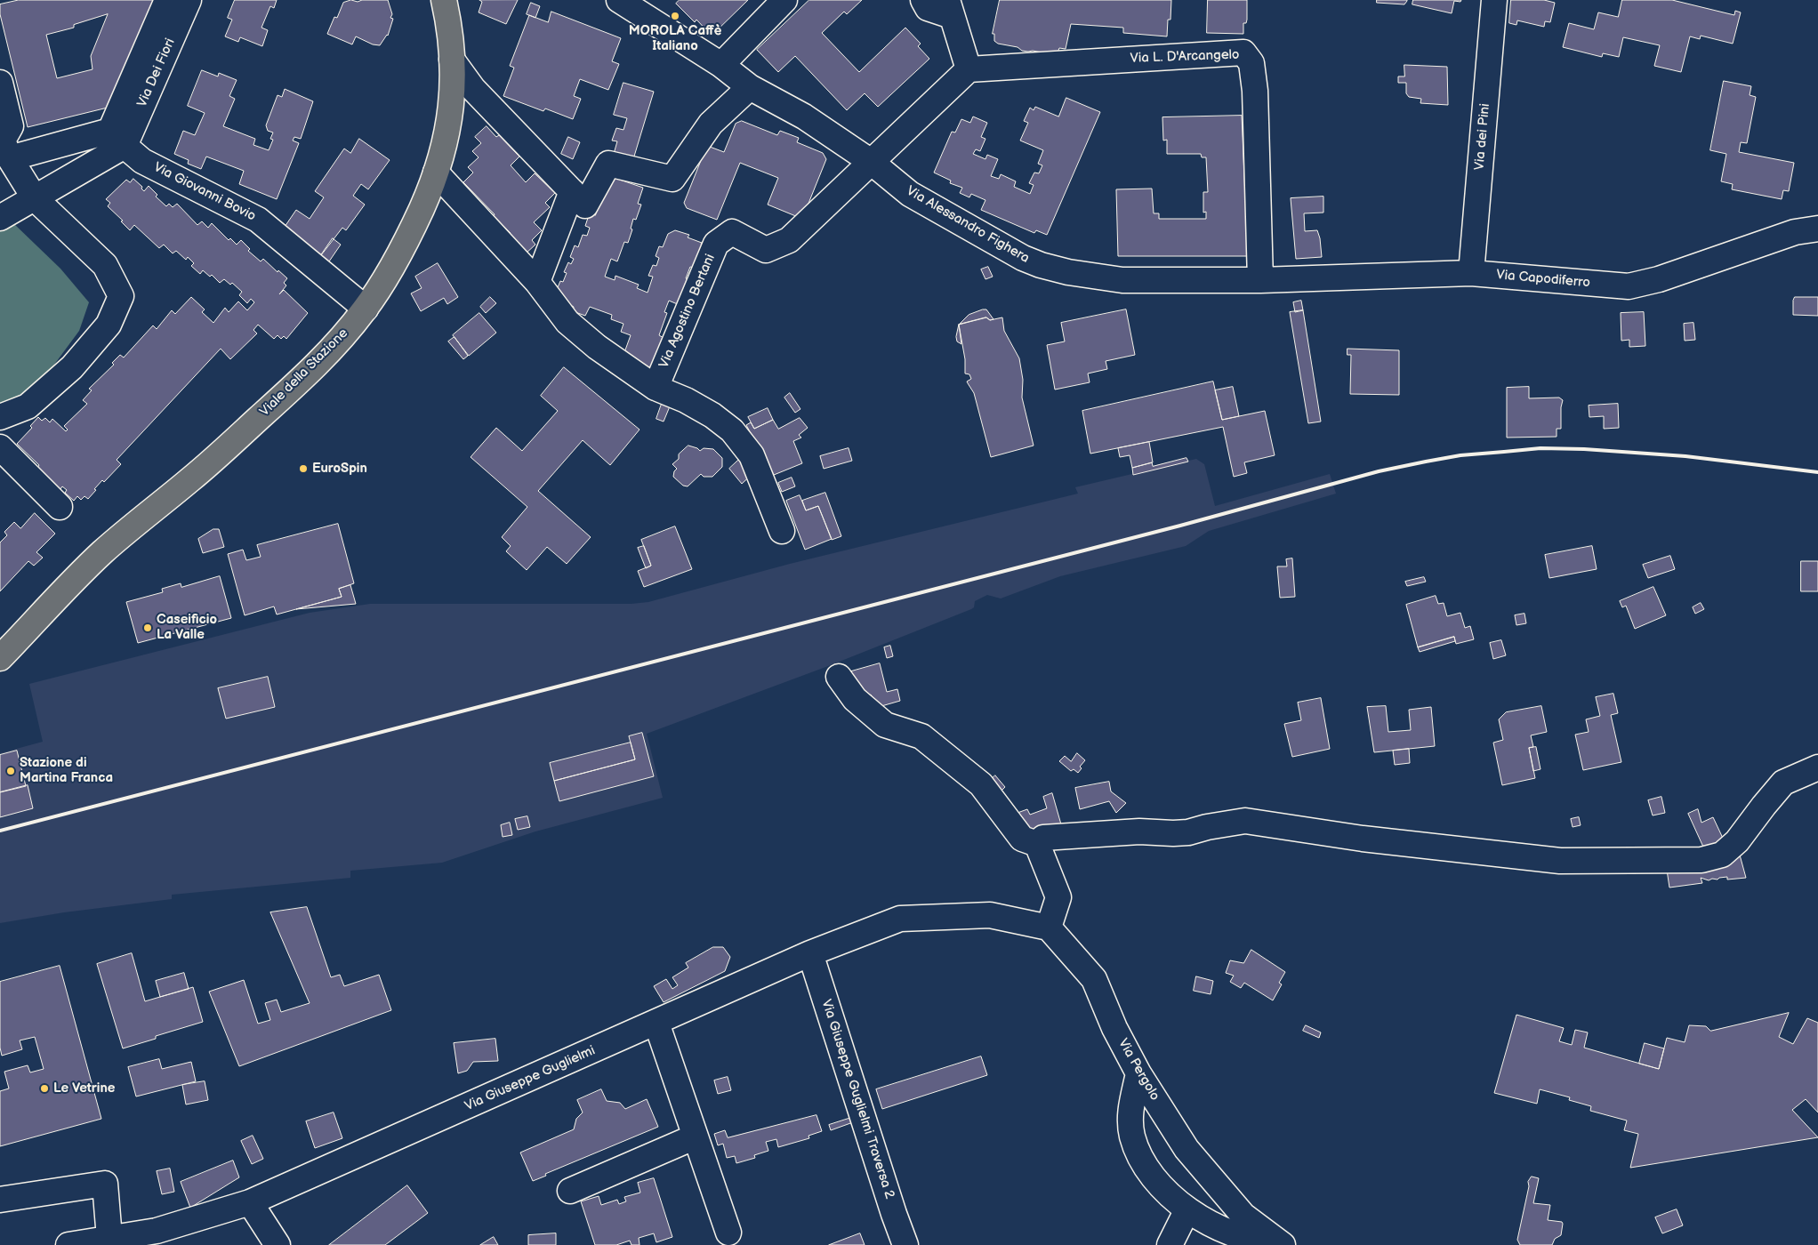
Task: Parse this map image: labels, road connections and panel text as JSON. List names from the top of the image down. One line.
{"streets":{"main road":["Viale della Stazione"],"street":["Via L. D'Arcangelo","Via Dei Fiori","Via dei Pini","Via Giovanni Bovio","Via Alessandro Fighera","Via Capodiferro","Via Agostino Bertani","Via Pergolo","Via Giuseppe Guglielmi","Via Giuseppe Guglielmi Traversa 2"]},"crossings":[["Via L. D'Arcangelo","Via Alessandro Fighera"],["Via L. D'Arcangelo","Via Capodiferro"],["Via Dei Fiori","Via Giovanni Bovio"],["Via dei Pini","Via Capodiferro"],["Via Giovanni Bovio","Viale della Stazione"],["Via Alessandro Fighera","Via Capodiferro"],["Via Alessandro Fighera","Via Agostino Bertani"],["Via Agostino Bertani","Viale della Stazione"],["Via Pergolo","Via Giuseppe Guglielmi"],["Via Giuseppe Guglielmi","Via Giuseppe Guglielmi Traversa 2"]],"places":["MOROLA Caffè Italiano","EuroSpin","Caseificio La Valle","Stazione di Martina Franca","Le Vetrine"]}
